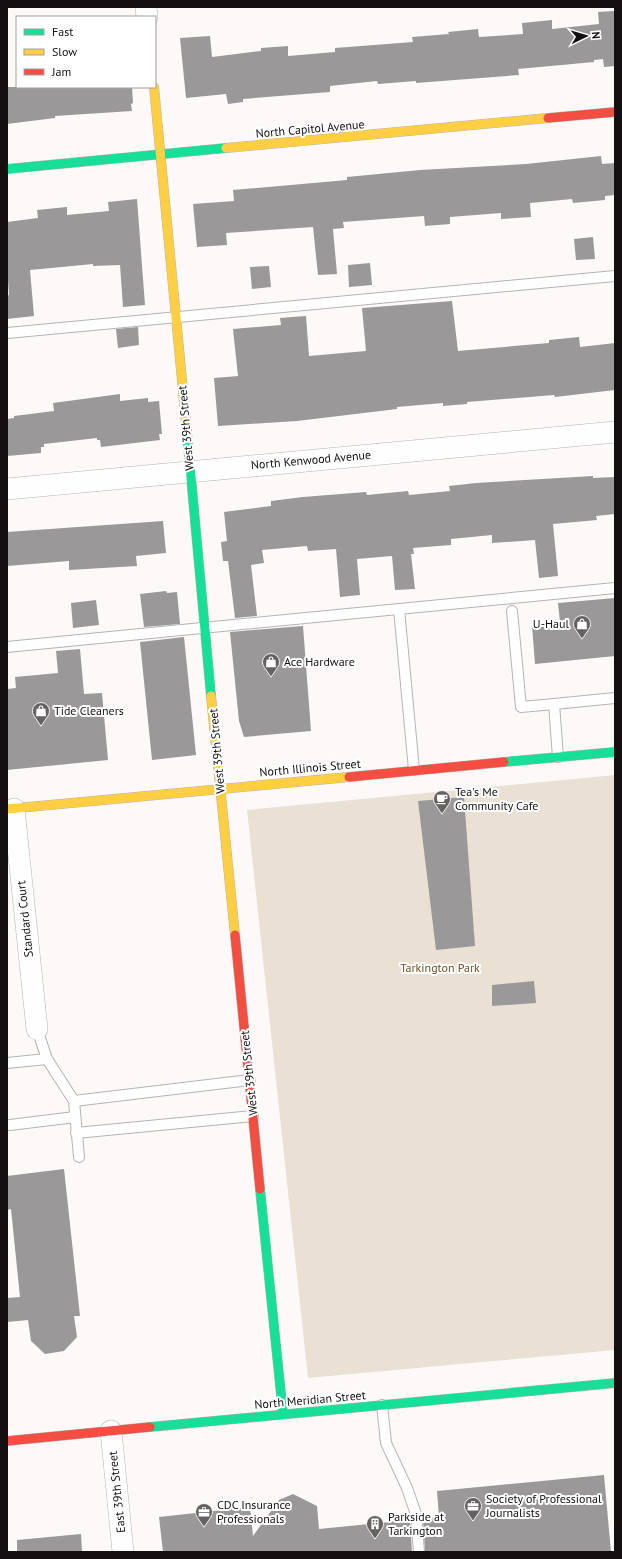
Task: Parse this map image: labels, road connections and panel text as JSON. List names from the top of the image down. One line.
{"streets":{"street":["North Capitol Avenue","West 39th Street","North Kenwood Avenue","North Illinois Street","Standard Court","North Meridian Street","East 39th Street"]},"crossings":[["North Capitol Avenue","West 39th Street"],["West 39th Street","North Kenwood Avenue"],["West 39th Street","North Illinois Street"],["West 39th Street","North Meridian Street"],["North Illinois Street","Standard Court"],["North Meridian Street","East 39th Street"]],"parks":["Tarkington Park"],"places":{"shop":["U-Haul","Ace Hardware","Tide Cleaners"],"cafe":["Tea's Me Community Cafe"],"office":["Society of Professional Journalists","CDC Insurance Professionals"],"building":["Parkside at Tarkington"]},"legend":["Fast","Slow","Jam"],"north":"right"}
